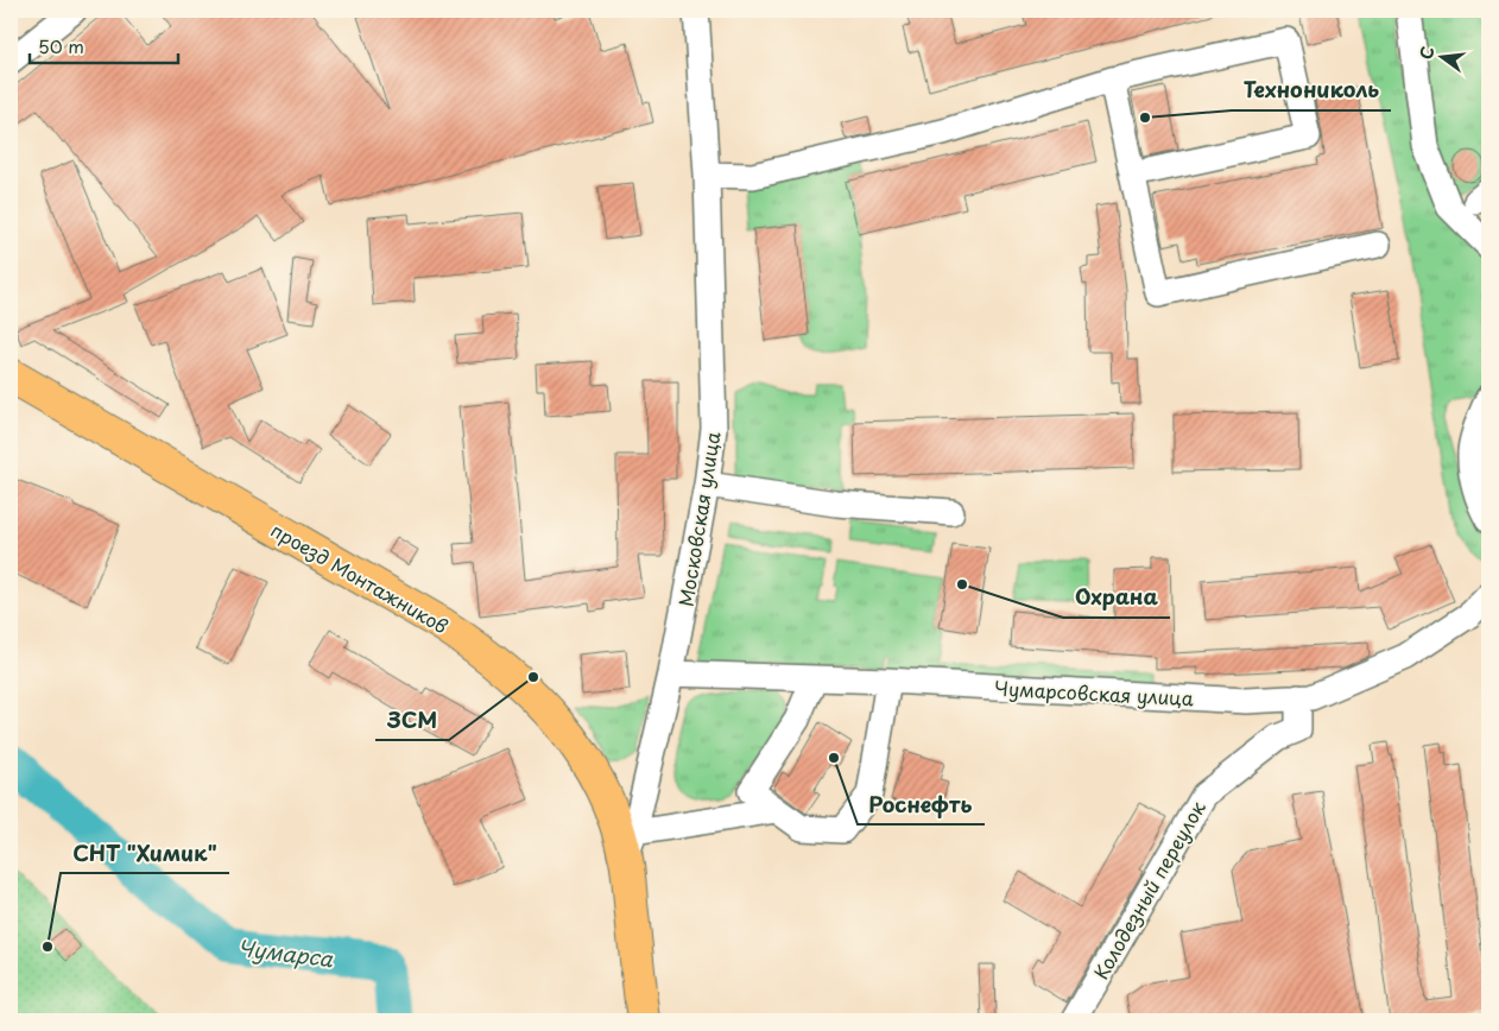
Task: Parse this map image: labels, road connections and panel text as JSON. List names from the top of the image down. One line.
{"streets":{"main road":["Московская улица","проезд Монтажников"],"street":["Чумарсовская улица","Колодезный переулок"]},"crossings":[["Московская улица","проезд Монтажников"],["Московская улица","Чумарсовская улица"],["Чумарсовская улица","Колодезный переулок"]],"water":["Чумарса"],"places":["Технониколь","Охрана","ЗСМ","Роснефть","СНТ \"Химик\""],"scale_bar":"50 m","north":"left"}
